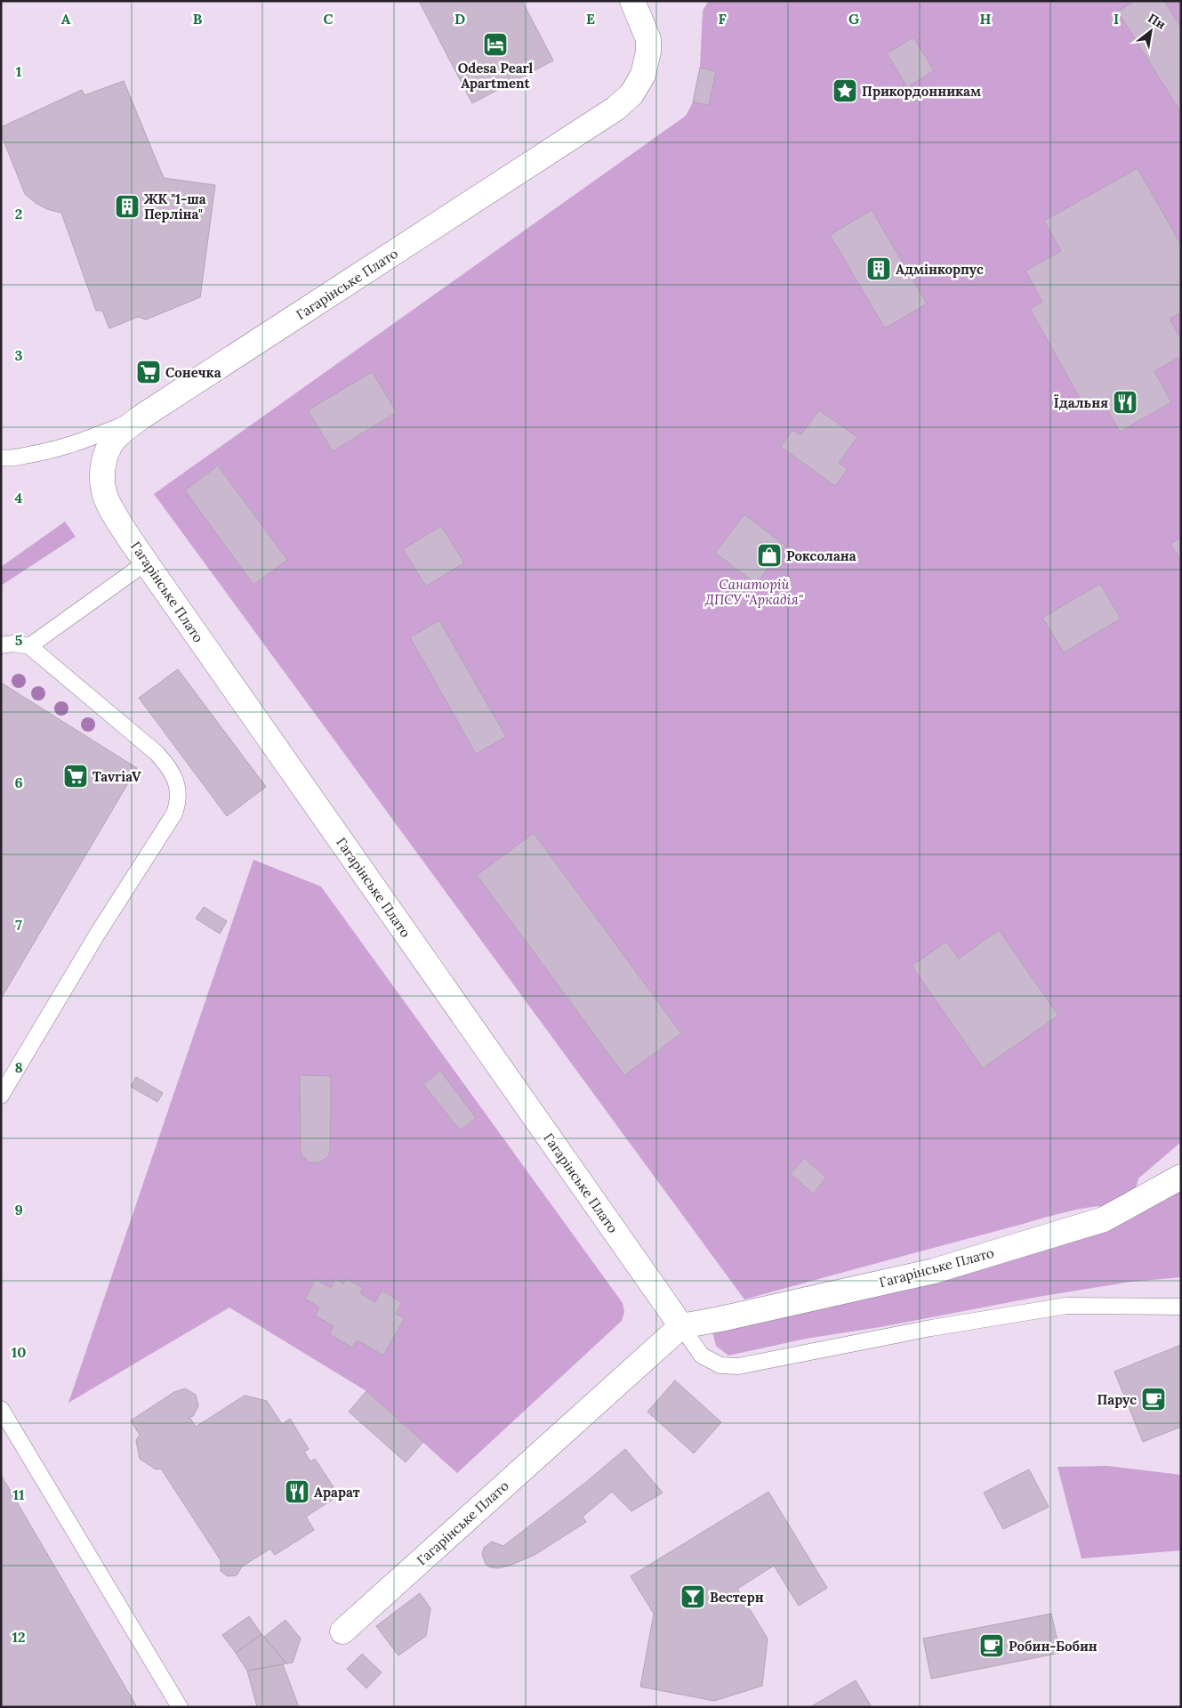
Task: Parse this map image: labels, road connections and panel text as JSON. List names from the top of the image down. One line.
{"streets":{"street":["Гагарінське Плато"]},"parks":["Санаторій ДПСУ \"Аркадія\""],"places":{"hotel":["Odesa Pearl Apartment"],"place":["Прикордонникам"],"building":["ЖК \"1-ша Перліна\"","Адмінкорпус"],"supermarket":["Сонечка","TavriaV"],"restaurant":["Їдальня","Арарат"],"shop":["Роксолана"],"cafe":["Парус","Робин-Бобин"],"bar":["Вестерн"]},"north":"top right","grid":{"columns":["A","B","C","D","E","F","G","H","I"],"rows":["1","2","3","4","5","6","7","8","9","10","11","12"]}}
